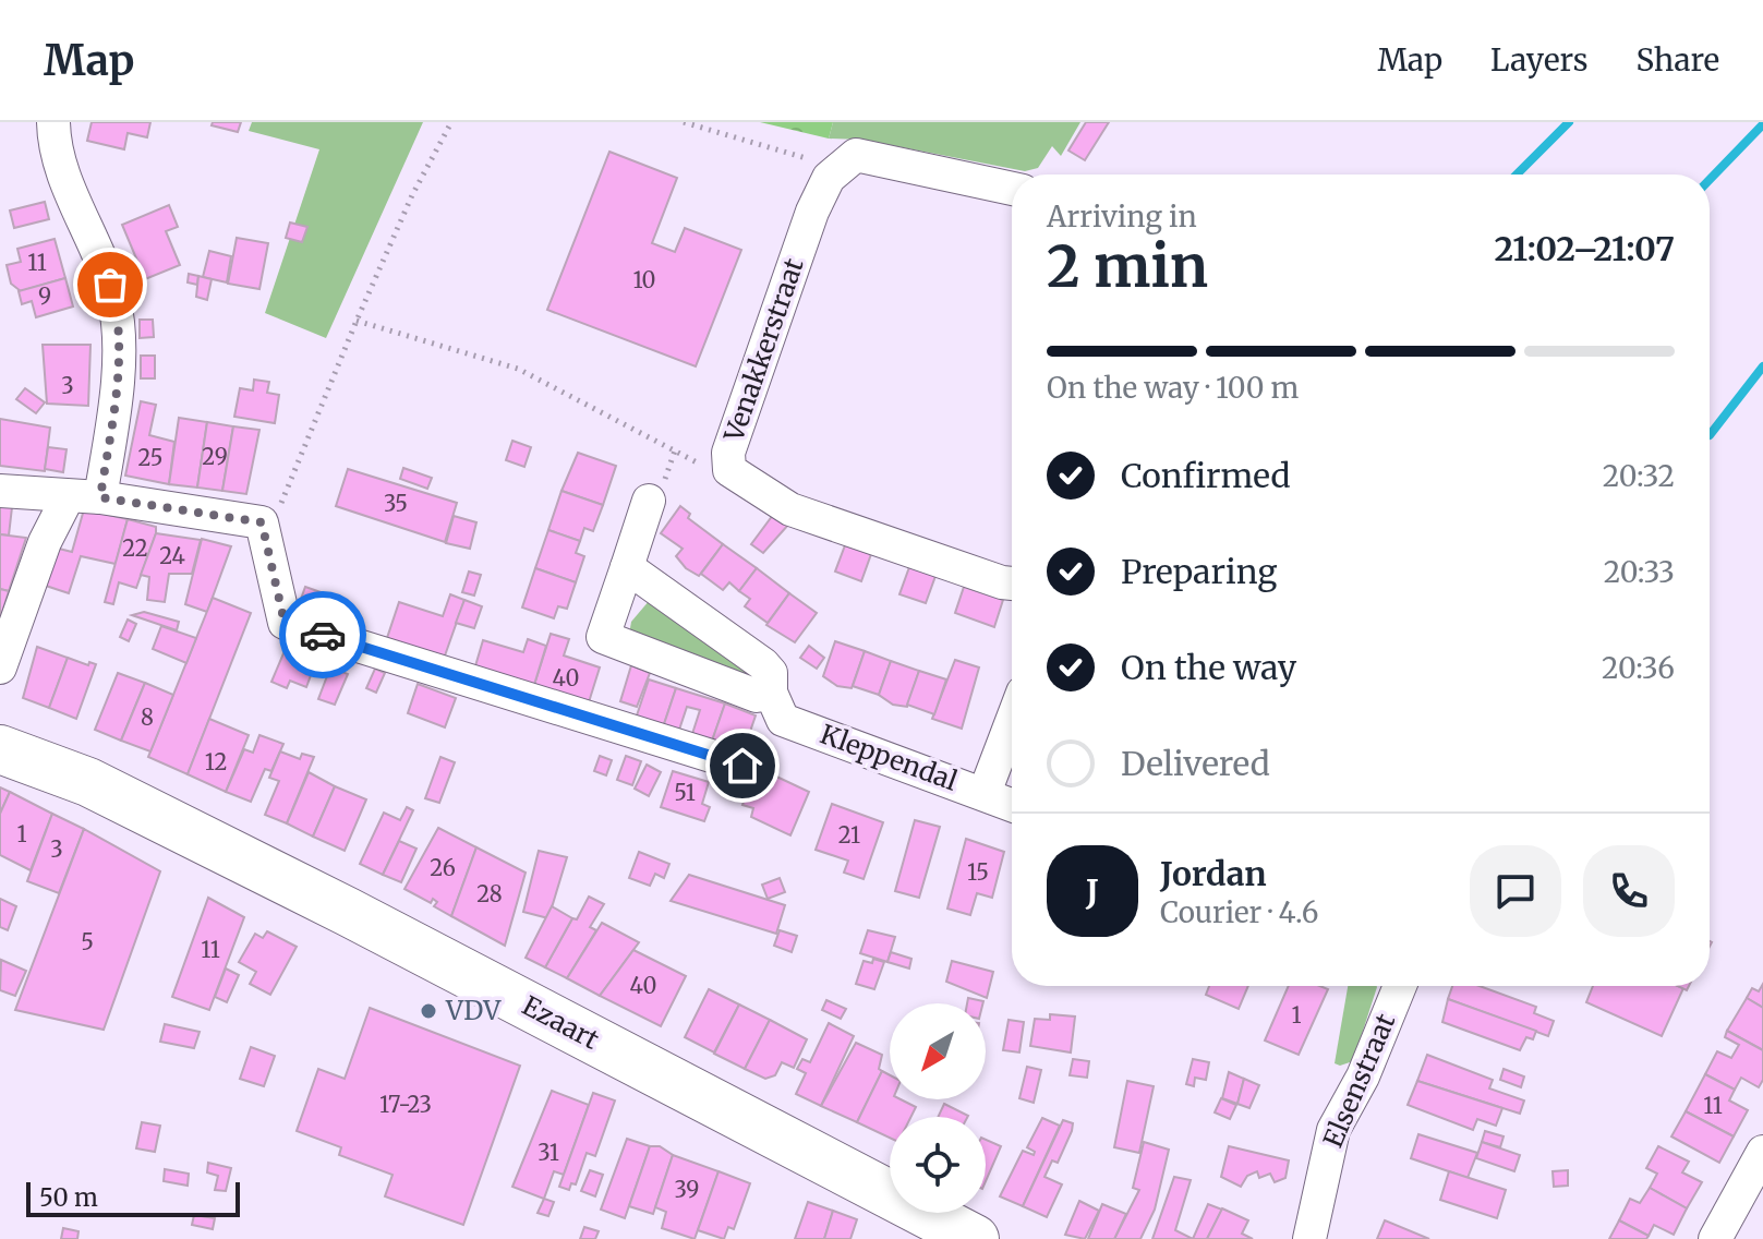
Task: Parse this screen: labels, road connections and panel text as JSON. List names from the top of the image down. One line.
{"streets":{"main road":["Ezaart"],"street":["Venakkerstraat","Kleppendal","Elsenstraat"]},"places":["VDV"],"house_numbers":["11","10","9","3","29","25","35","22","24","40","8","12","51","1","21","3","26","15","28","5","11","40","1","17-23","11","31","39"],"scale_bar":"50 m","north":"bottom left","page":{"header":"Map","nav":["Map","Layers","Share"],"heading":["2 min","Arriving in","21:02–21:07"],"panel":["Jordan","Courier · 4.6"],"bar":"On the way · 100 m","list":[["Confirmed","20:32"],["Preparing","20:33"],["On the way","20:36"],"Delivered"],"round":"J","scale":"50 m"}}
